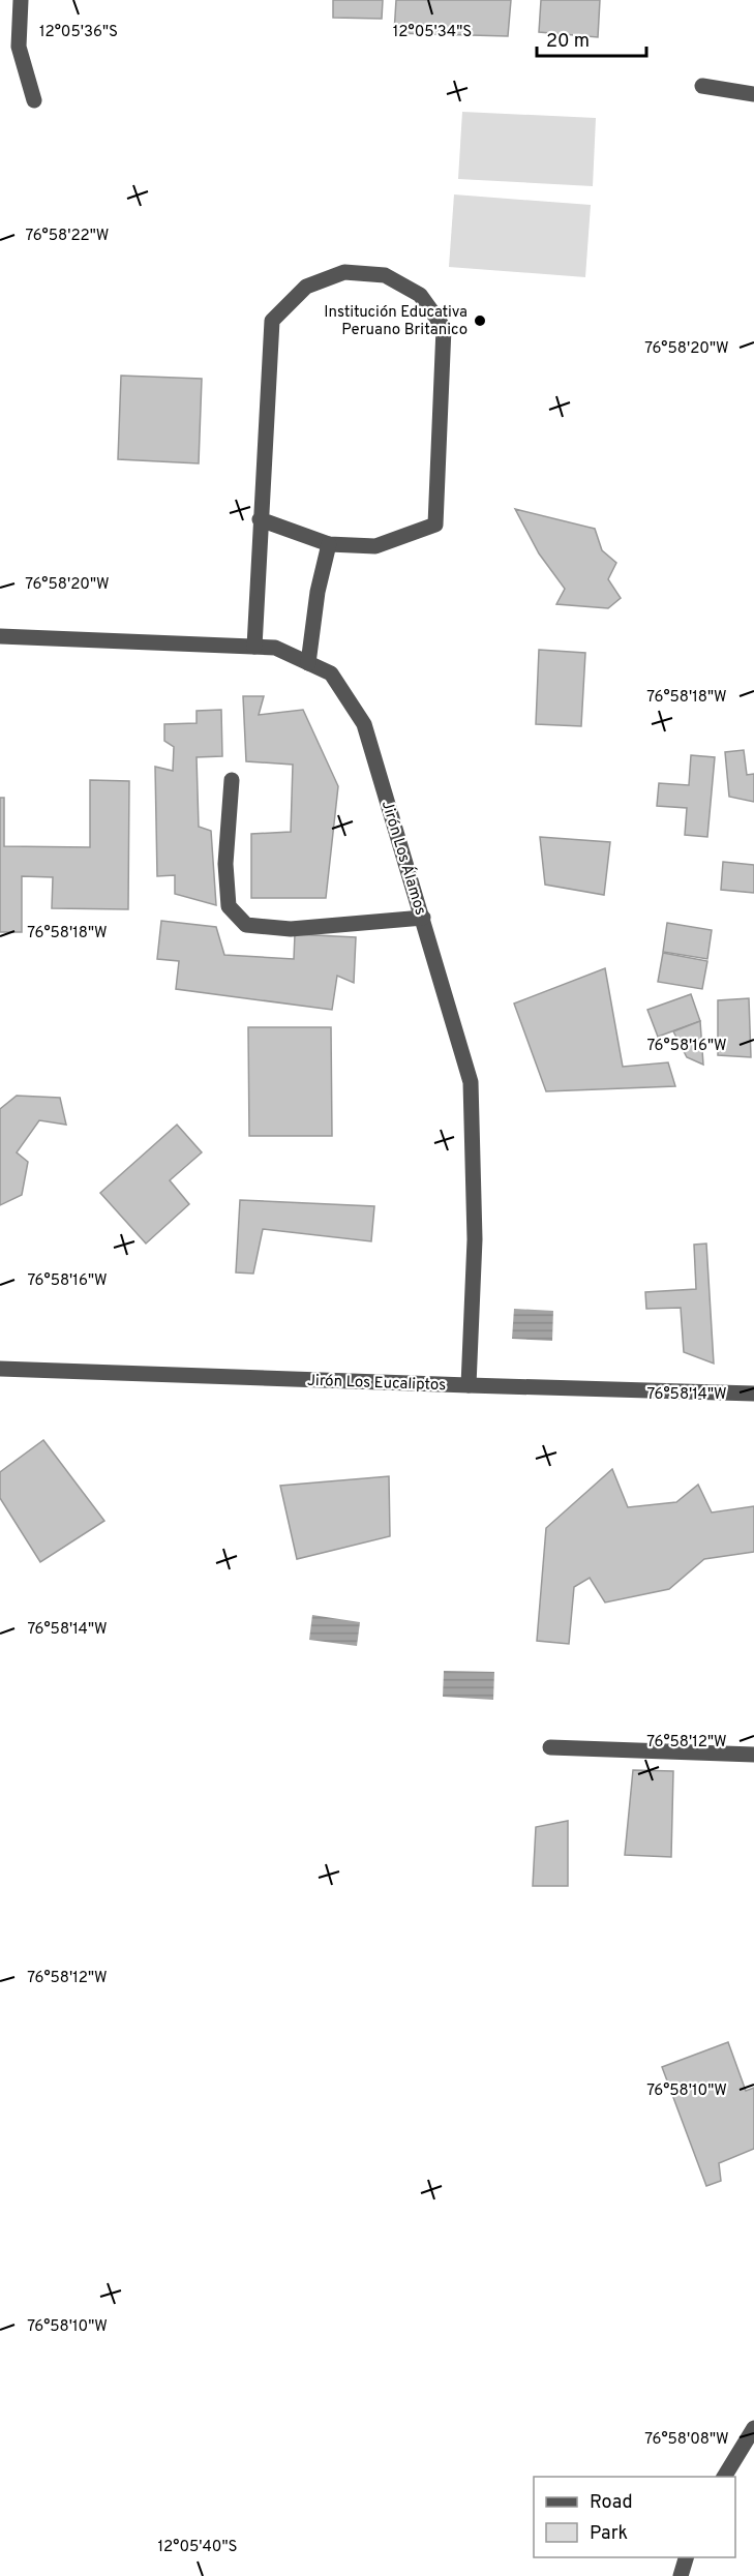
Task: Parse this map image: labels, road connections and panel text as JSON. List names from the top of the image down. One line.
{"streets":{"street":["Jirón Los Álamos","Jirón Los Eucaliptos"]},"crossings":[["Jirón Los Álamos","Jirón Los Eucaliptos"]],"places":["Institución Educativa Peruano Britanico"],"legend":["Road","Park"],"scale_bar":"20 m","coordinates":["12°05'36\"S","12°05'34\"S","76°58'22\"W","76°58'20\"W","76°58'18\"W","76°58'16\"W","76°58'14\"W","76°58'12\"W","76°58'10\"W","76°58'08\"W","12°05'40\"S"]}
